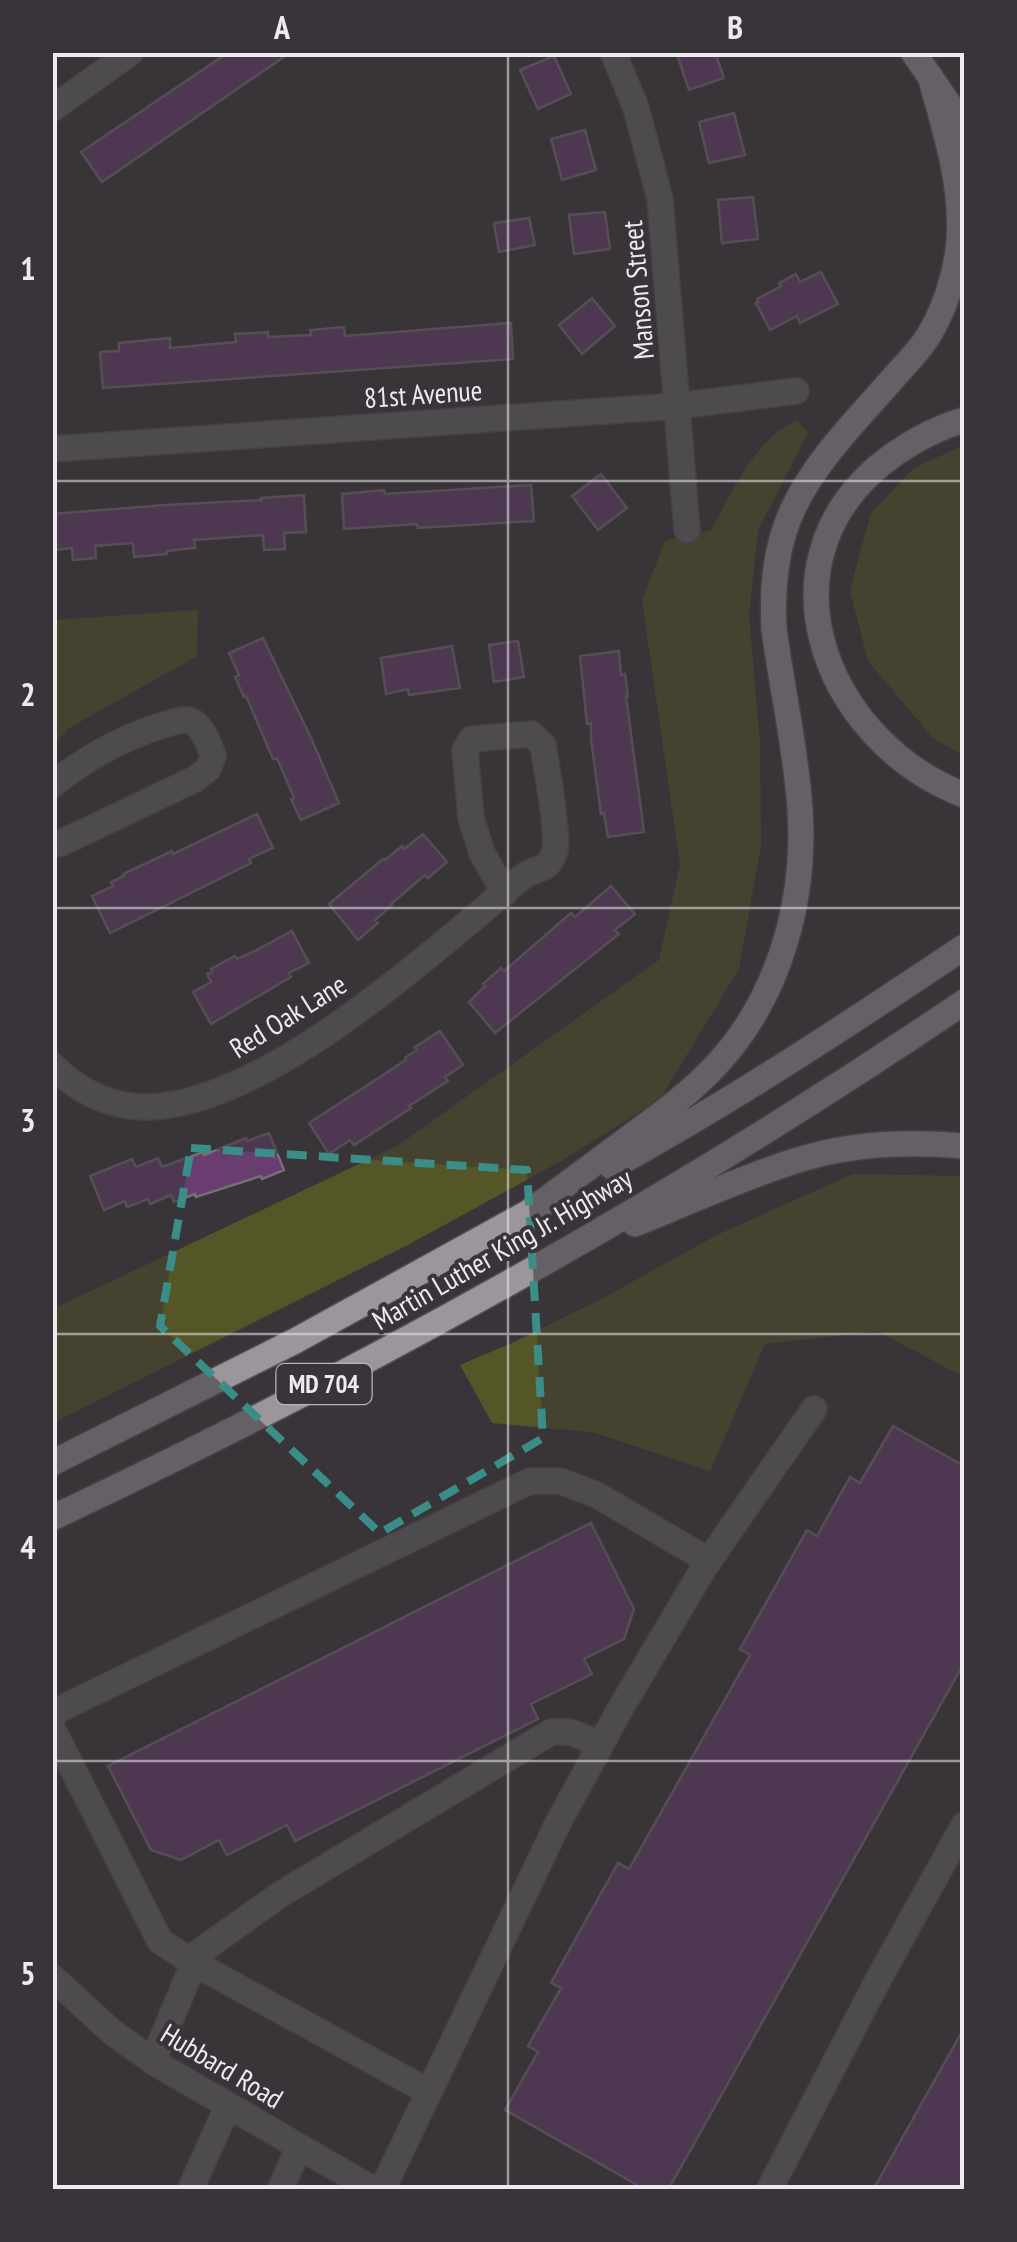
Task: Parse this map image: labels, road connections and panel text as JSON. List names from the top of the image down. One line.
{"streets":{"main road":["Martin Luther King Jr. Highway","MD 704"],"street":["Manson Street","81st Avenue","Red Oak Lane","Hubbard Road"]},"crossings":[["Manson Street","81st Avenue"]],"grid":{"columns":["A","B"],"rows":["1","2","3","4","5"]}}
